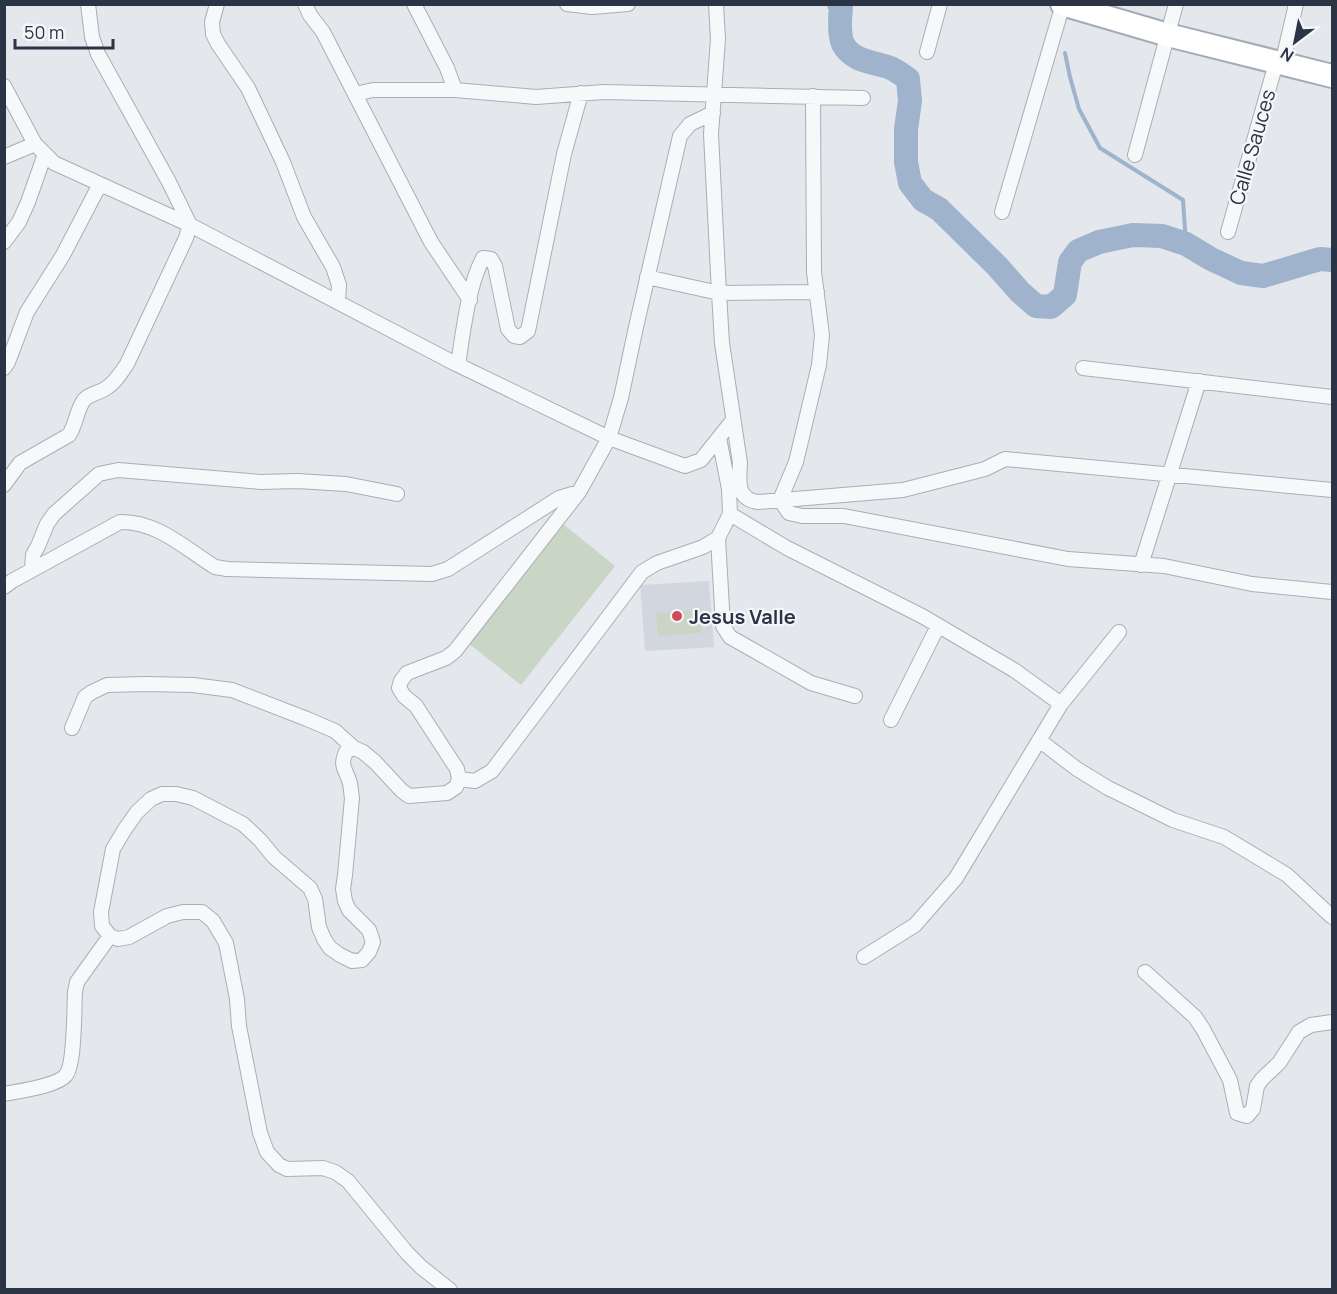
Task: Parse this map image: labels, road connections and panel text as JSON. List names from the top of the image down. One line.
{"streets":{"street":["Calle Sauces"]},"places":["Jesus Valle"],"scale_bar":"50 m","north":"bottom left"}
